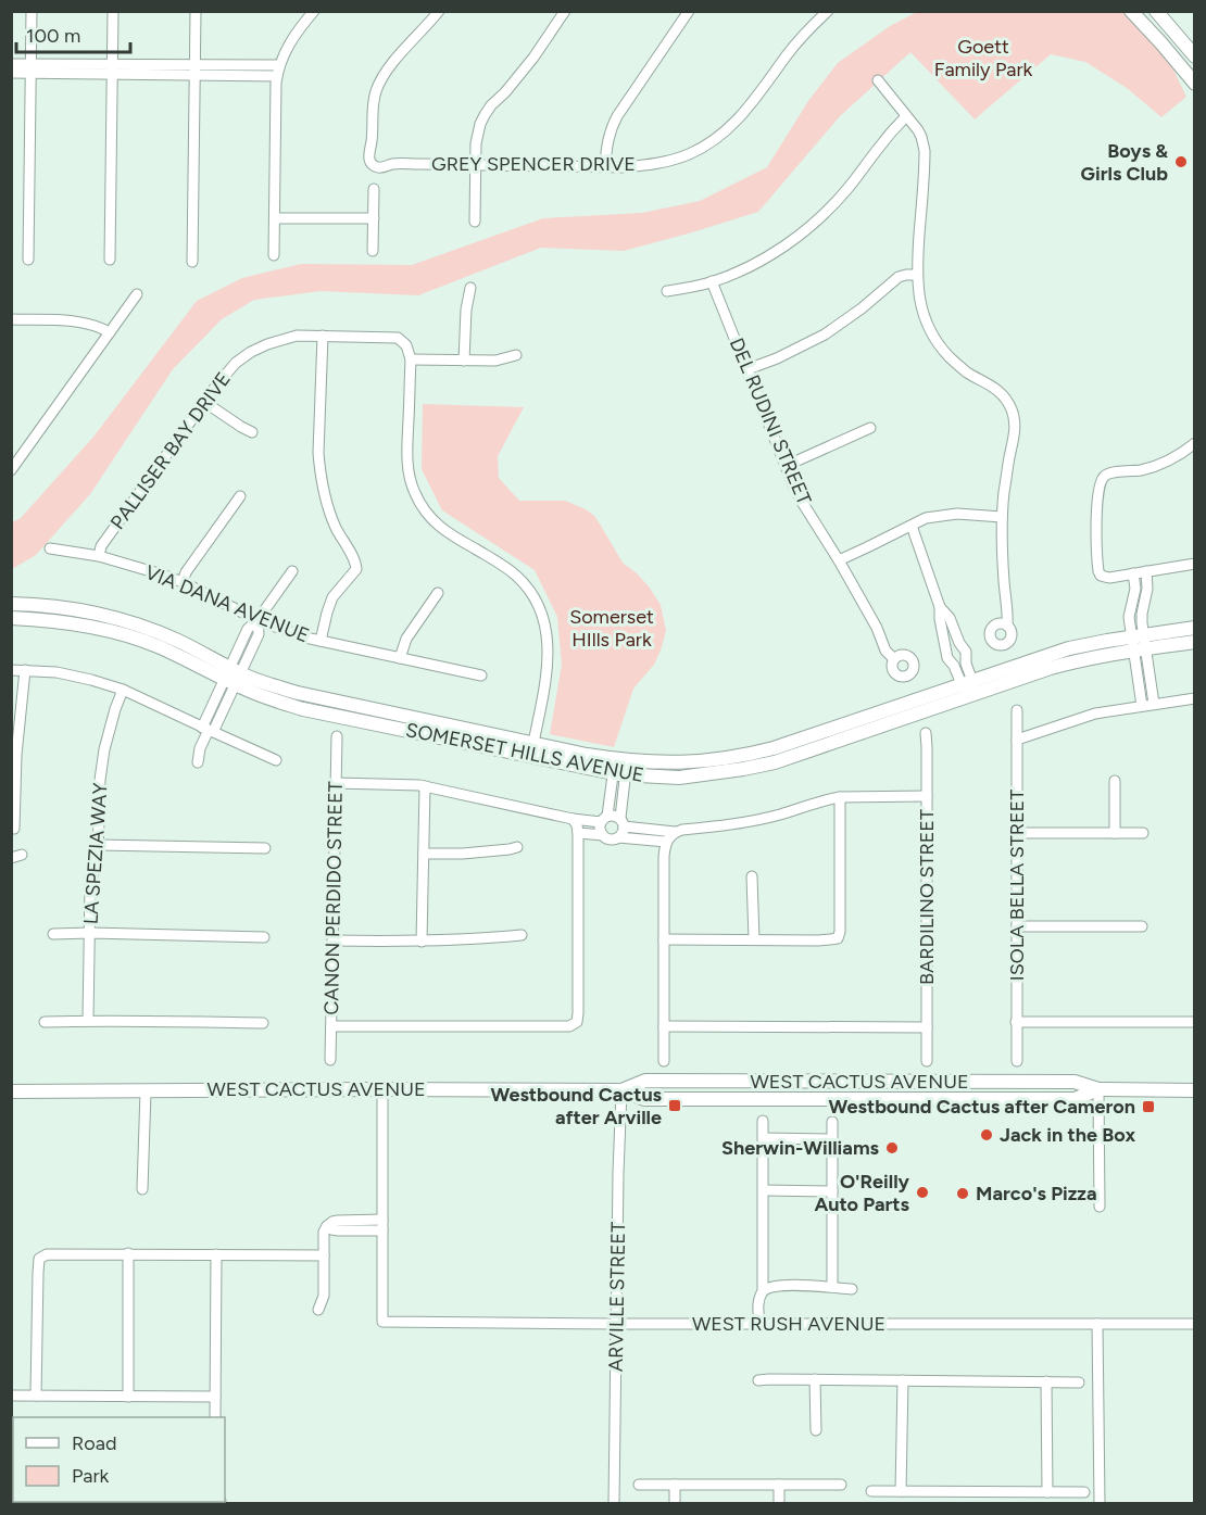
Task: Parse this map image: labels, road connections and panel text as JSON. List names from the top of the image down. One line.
{"streets":{"main road":["SOMERSET HILLS AVENUE","WEST CACTUS AVENUE"],"street":["GREY SPENCER DRIVE","DEL RUDINI STREET","PALLISER BAY DRIVE","VIA DANA AVENUE","LA SPEZIA WAY","ISOLA BELLA STREET","BARDILINO STREET","CANON PERDIDO STREET","ARVILLE STREET","WEST RUSH AVENUE"]},"crossings":[["PALLISER BAY DRIVE","VIA DANA AVENUE"],["WEST CACTUS AVENUE","ARVILLE STREET"],["ARVILLE STREET","WEST RUSH AVENUE"]],"parks":["Goett Family Park","Somerset HIlls Park"],"places":{"other":["Boys & Girls Club","Jack in the Box","Sherwin-Williams","O'Reilly Auto Parts","Marco's Pizza"],"transit":["Westbound Cactus after Arville","Westbound Cactus after Cameron"]},"legend":["Road","Park"],"scale_bar":"100 m"}
